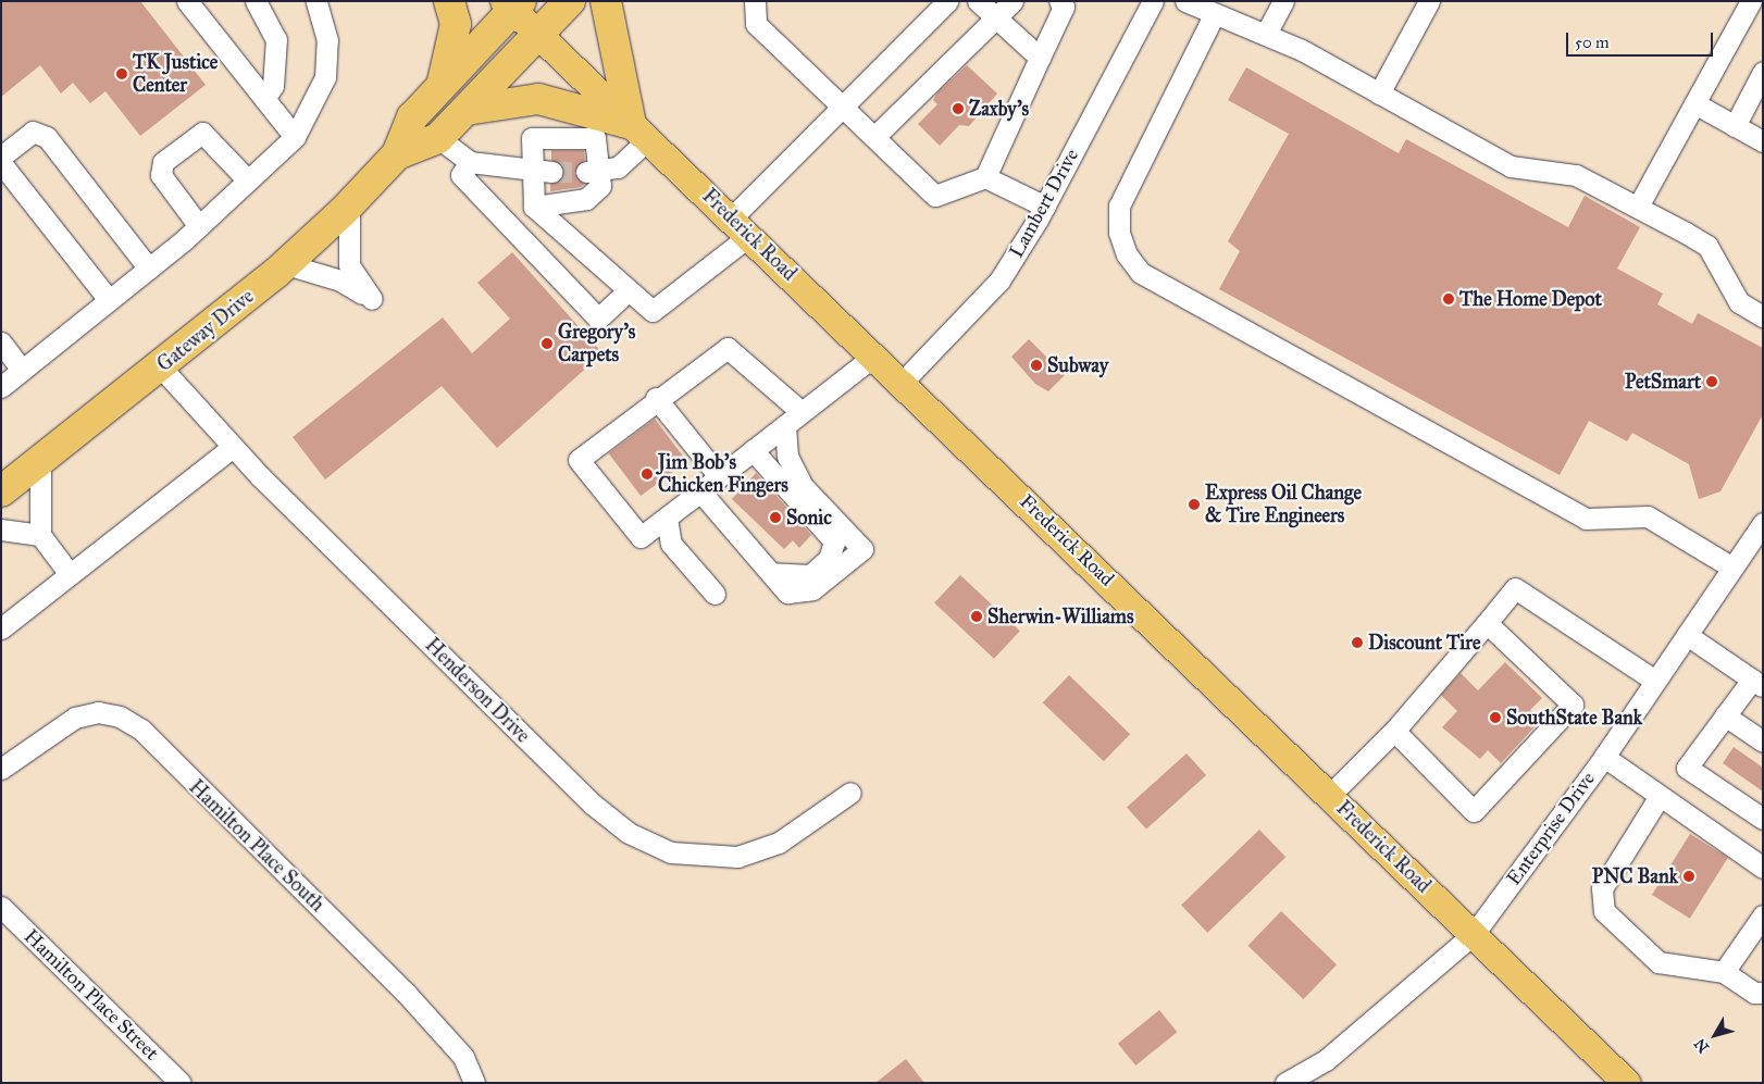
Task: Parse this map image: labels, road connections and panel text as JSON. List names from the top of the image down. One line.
{"streets":{"highway":["Gateway Drive"],"main road":["Frederick Road"],"street":["Lambert Drive","Henderson Drive","Enterprise Drive","Hamilton Place South","Hamilton Place Street"]},"crossings":[["Lambert Drive","Frederick Road"],["Frederick Road","Gateway Drive"],["Frederick Road","Enterprise Drive"],["Gateway Drive","Henderson Drive"]],"places":["TK Justice Center","Zaxby's","The Home Depot","Gregory's Carpets","Subway","PetSmart","Jim Bob's Chicken Fingers","Express Oil Change & Tire Engineers","Sonic","Sherwin-Williams","Discount Tire","SouthState Bank","PNC Bank"],"scale_bar":"50 m","north":"bottom left"}
